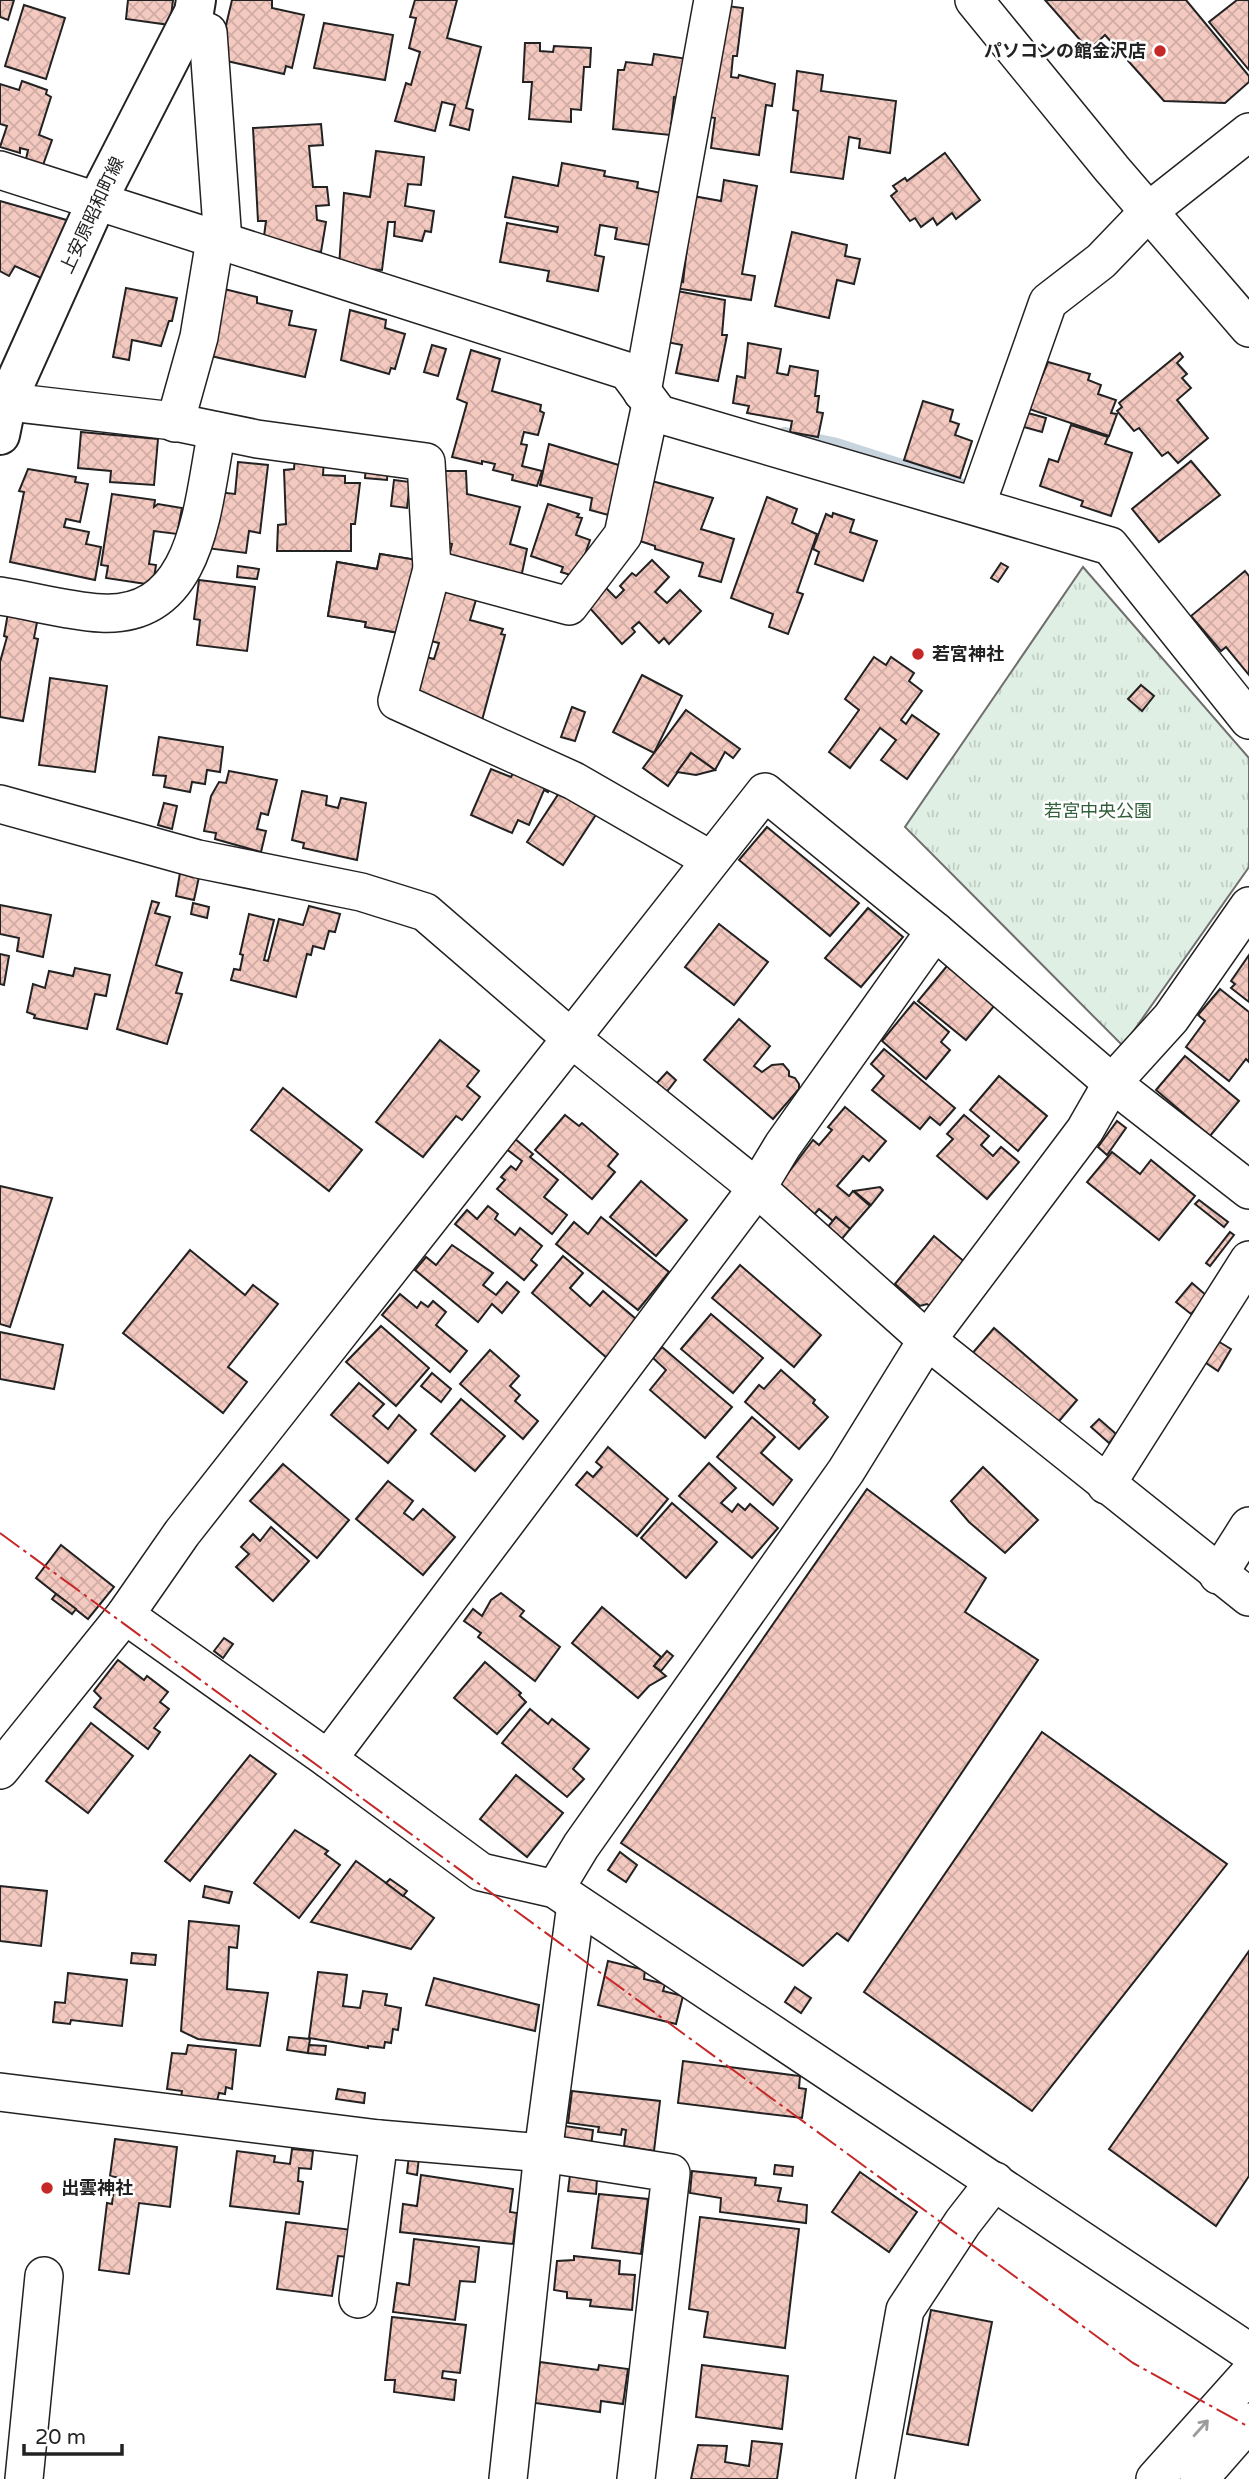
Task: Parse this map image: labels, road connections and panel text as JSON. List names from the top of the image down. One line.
{"streets":{"main road":["上安原昭和町線"]},"parks":["若宮中央公園"],"places":["パソコンの館金沢店","若宮神社","出雲神社"],"scale_bar":"20 m"}
